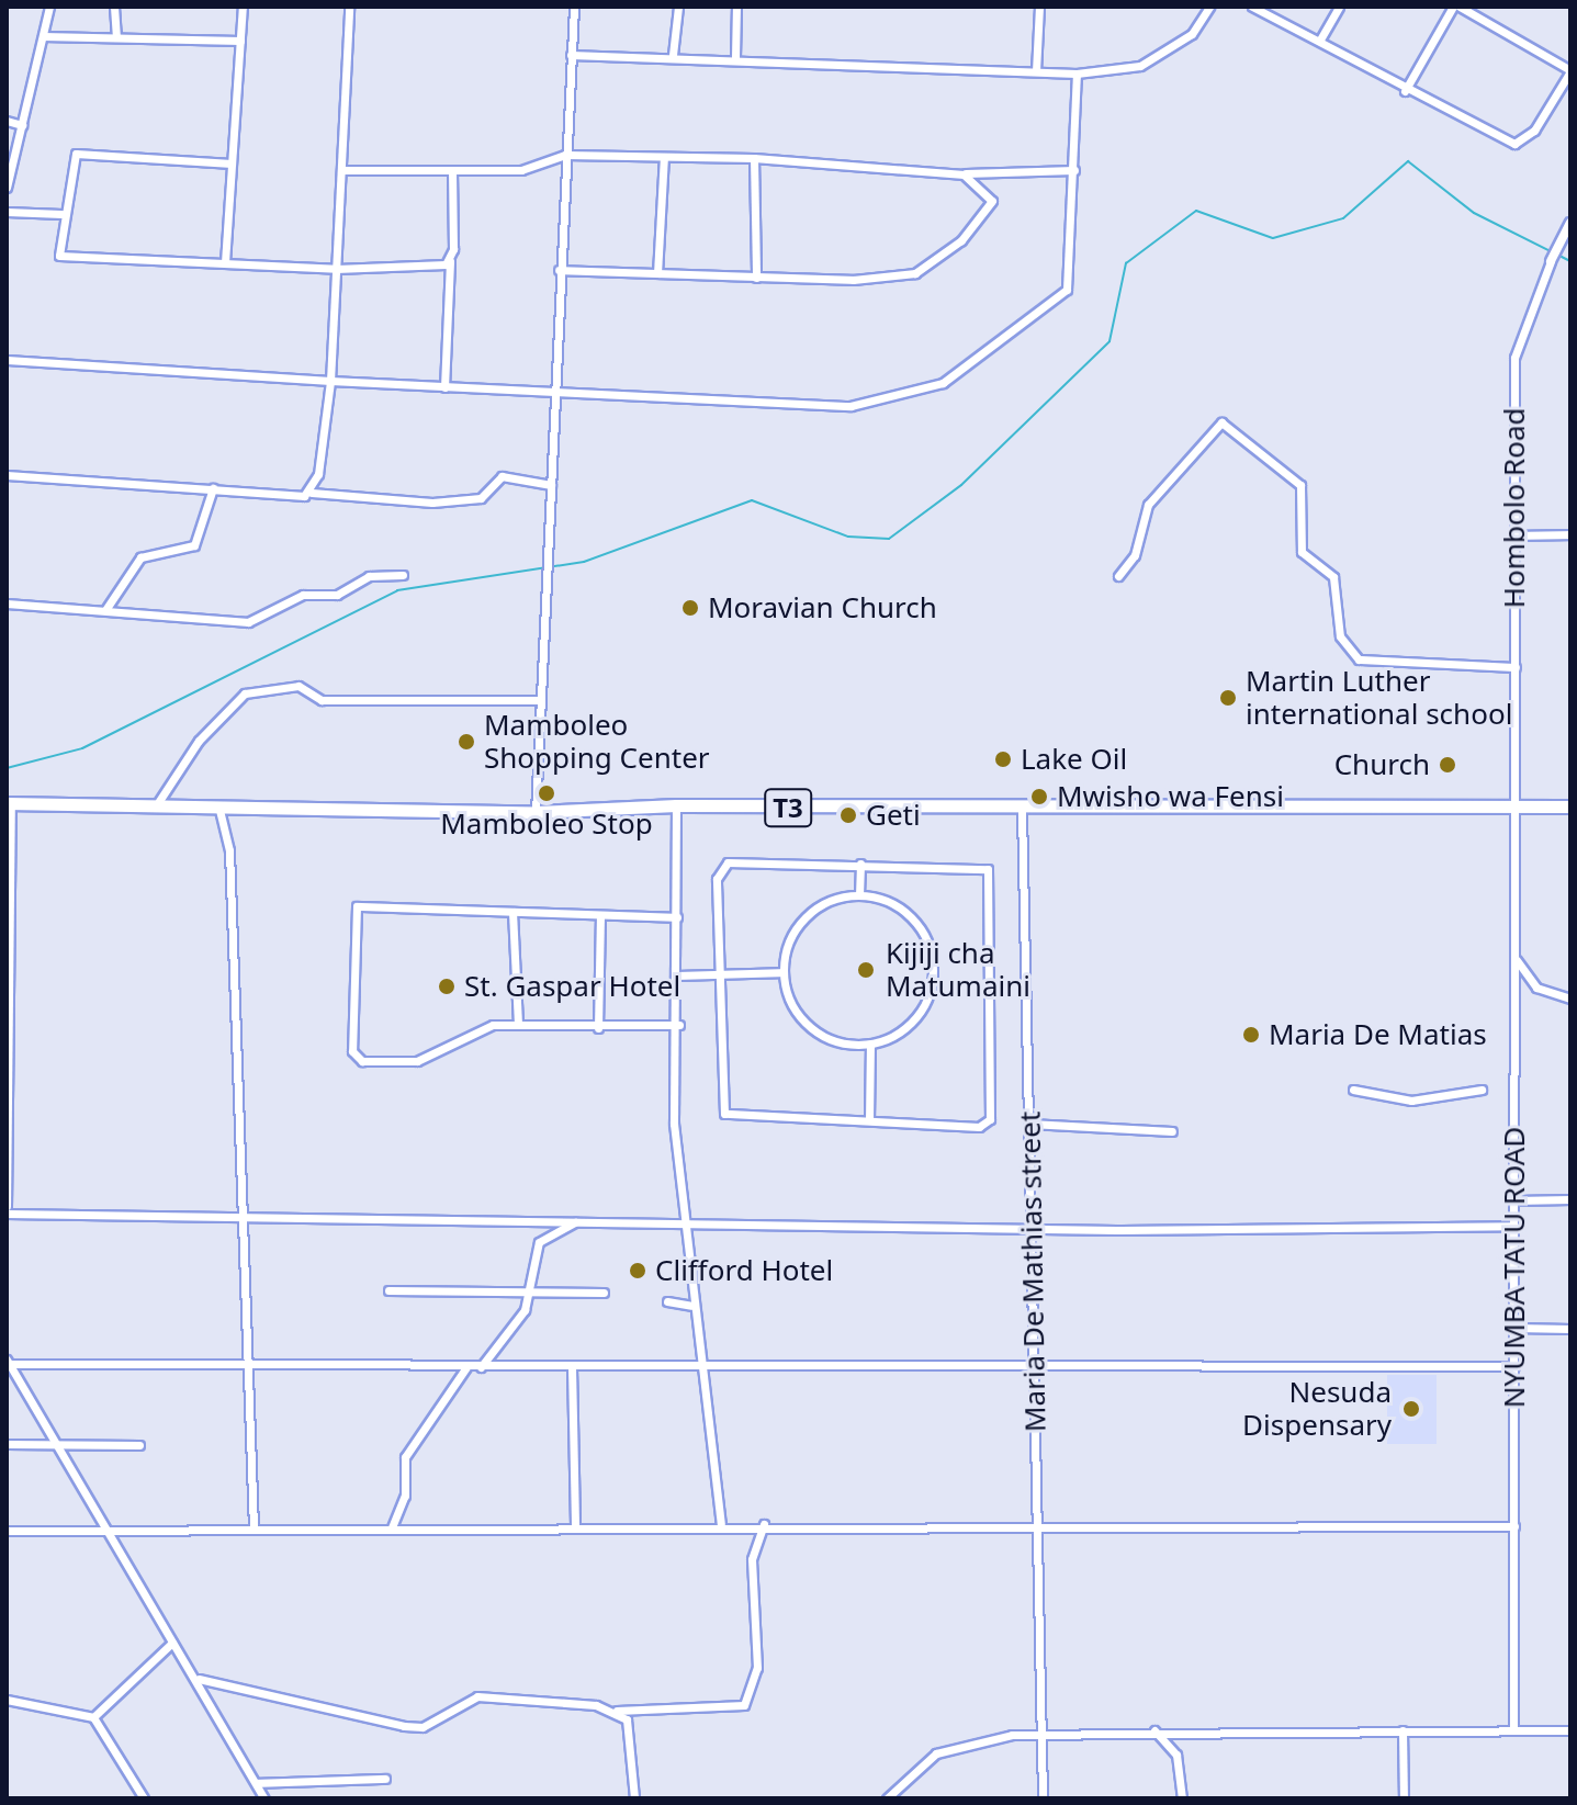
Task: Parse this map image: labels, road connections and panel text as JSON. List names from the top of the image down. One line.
{"streets":{"highway":["T3"],"street":["Hombolo Road","NYUMBA TATU ROAD","Maria De Mathias street"]},"crossings":[["Hombolo Road","T3"],["Hombolo Road","NYUMBA TATU ROAD"],["T3","NYUMBA TATU ROAD"],["T3","Maria De Mathias street"]],"places":["Moravian Church","Martin Luther international school","Mamboleo Shopping Center","Lake Oil","Church","Mamboleo Stop","Mwisho wa Fensi","Geti","Kijiji cha Matumaini","St. Gaspar Hotel","Maria De Matias","Clifford Hotel","Nesuda Dispensary"]}
